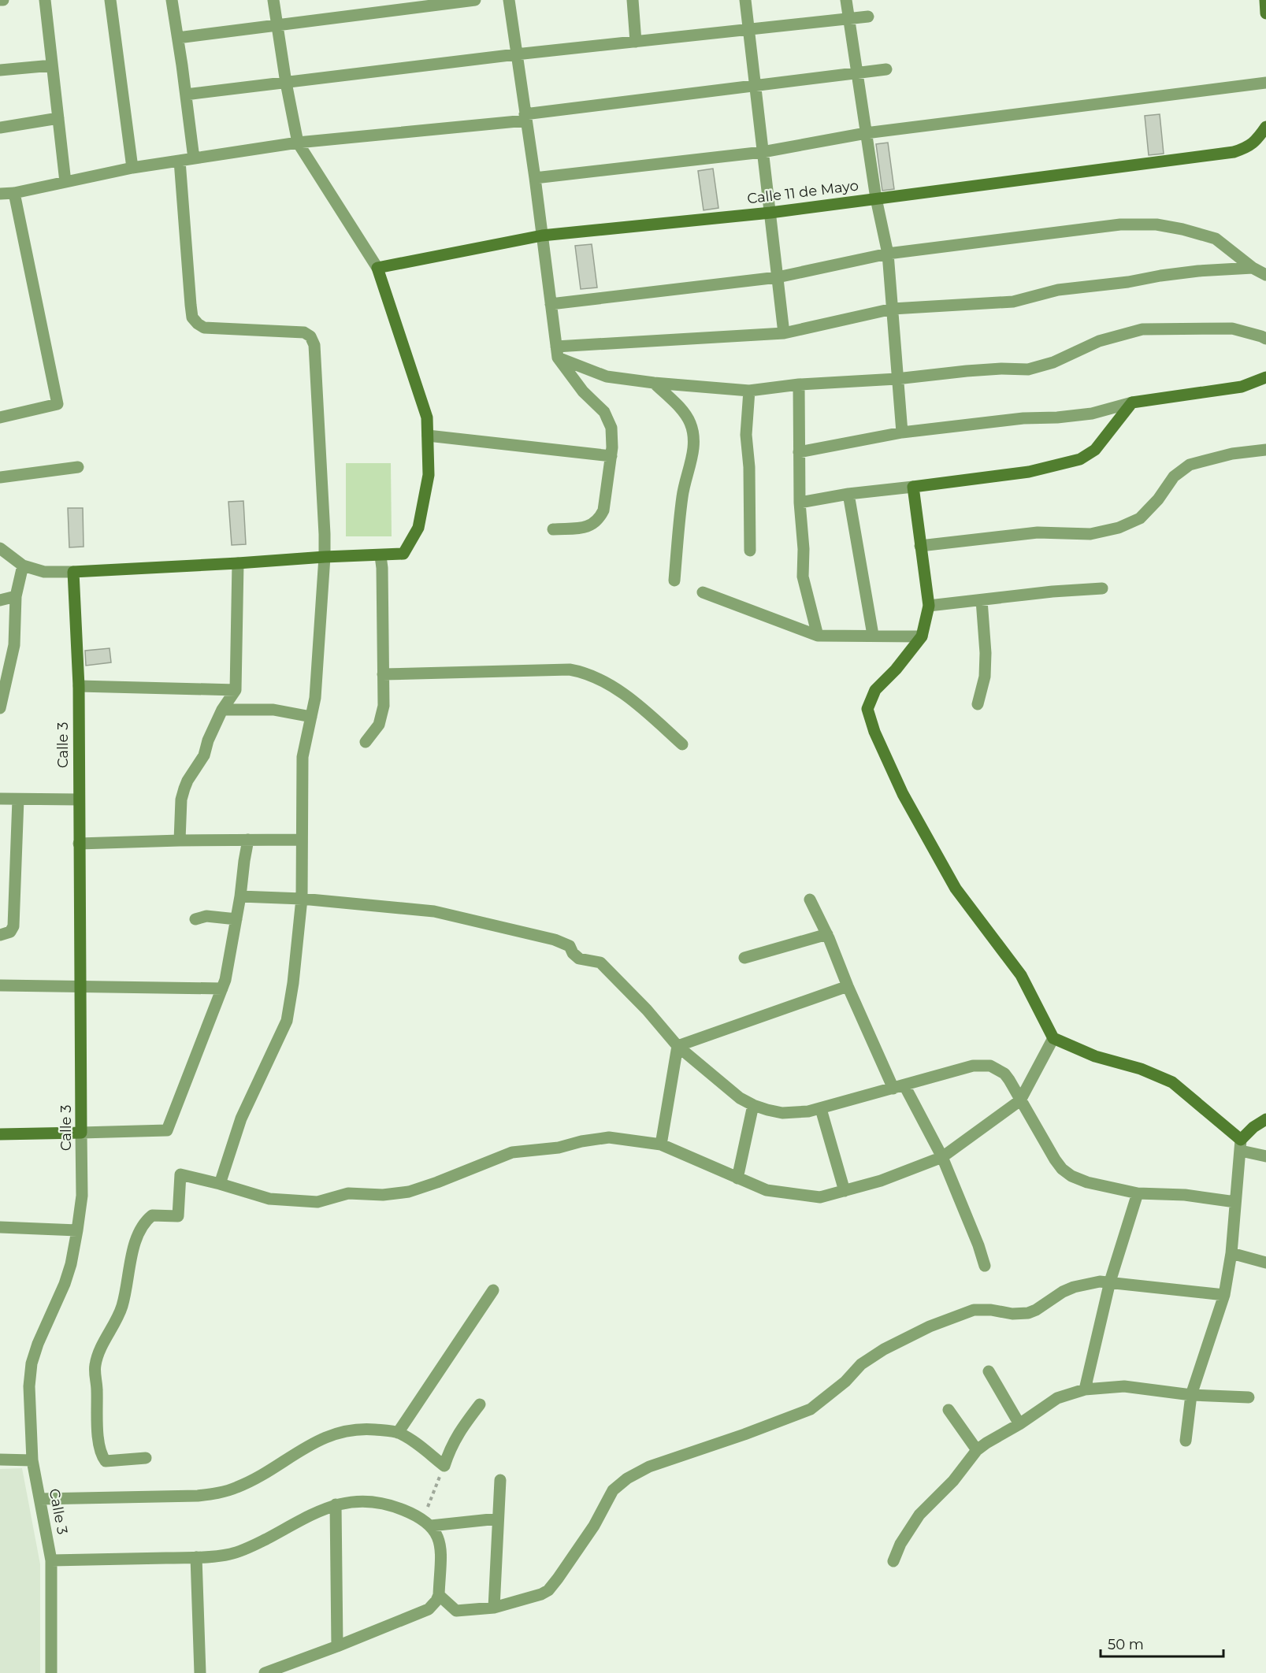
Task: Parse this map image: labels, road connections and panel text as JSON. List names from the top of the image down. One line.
{"streets":{"street":["Calle 11 de Mayo","Calle 3"]},"scale_bar":"50 m"}
